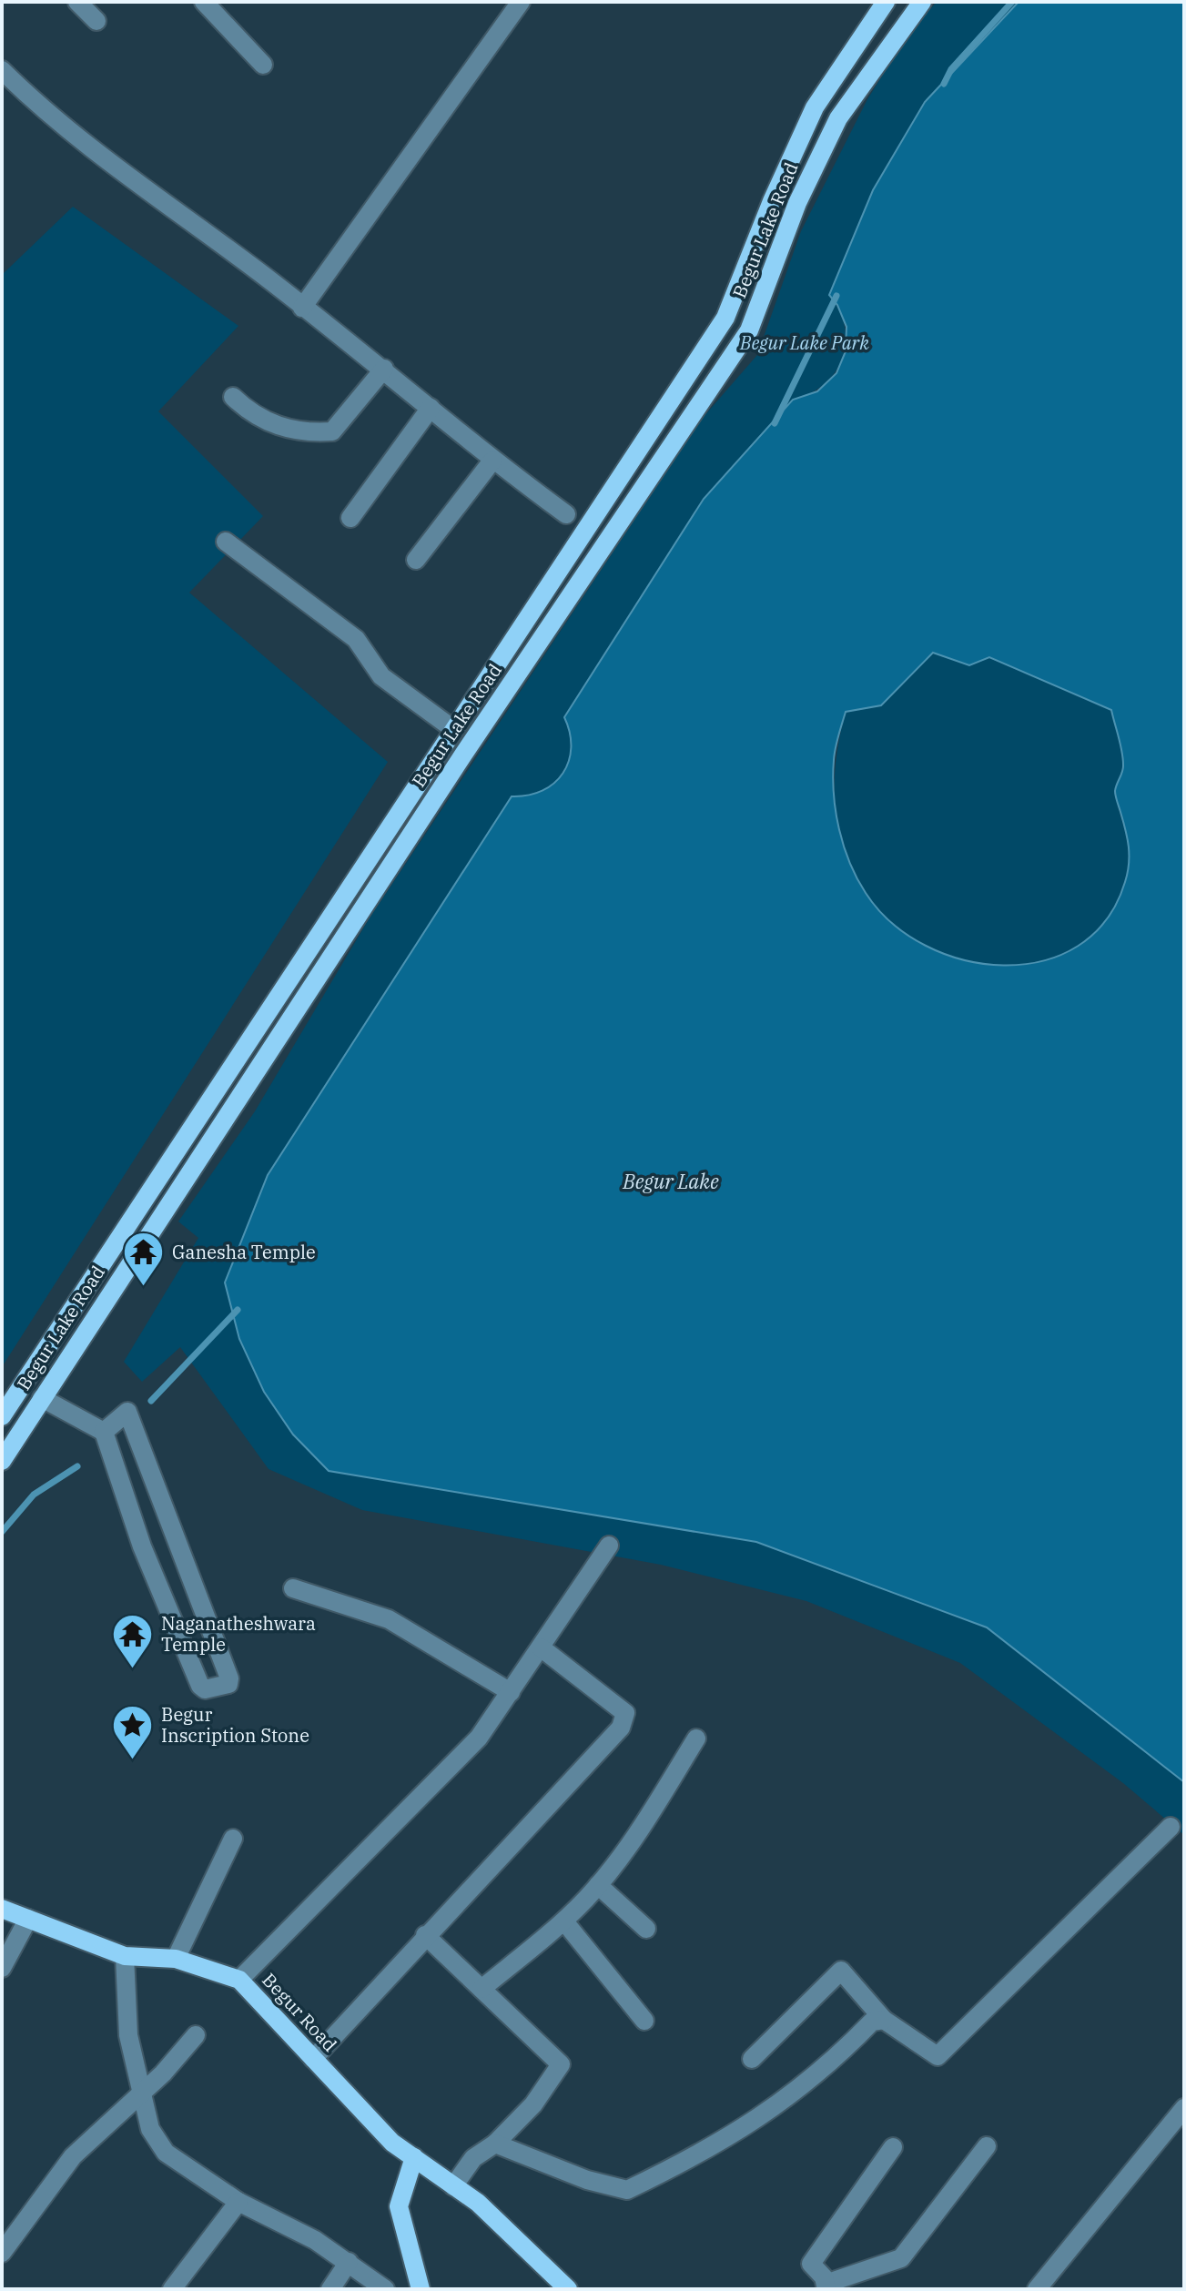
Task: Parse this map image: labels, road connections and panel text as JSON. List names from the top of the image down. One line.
{"streets":{"main road":["Begur Lake Road","Begur Road"]},"water":["Begur Lake"],"parks":["Begur Lake Park"],"places":{"temple":["Ganesha Temple","Naganatheshwara Temple"],"place":["Begur Inscription Stone"]}}
